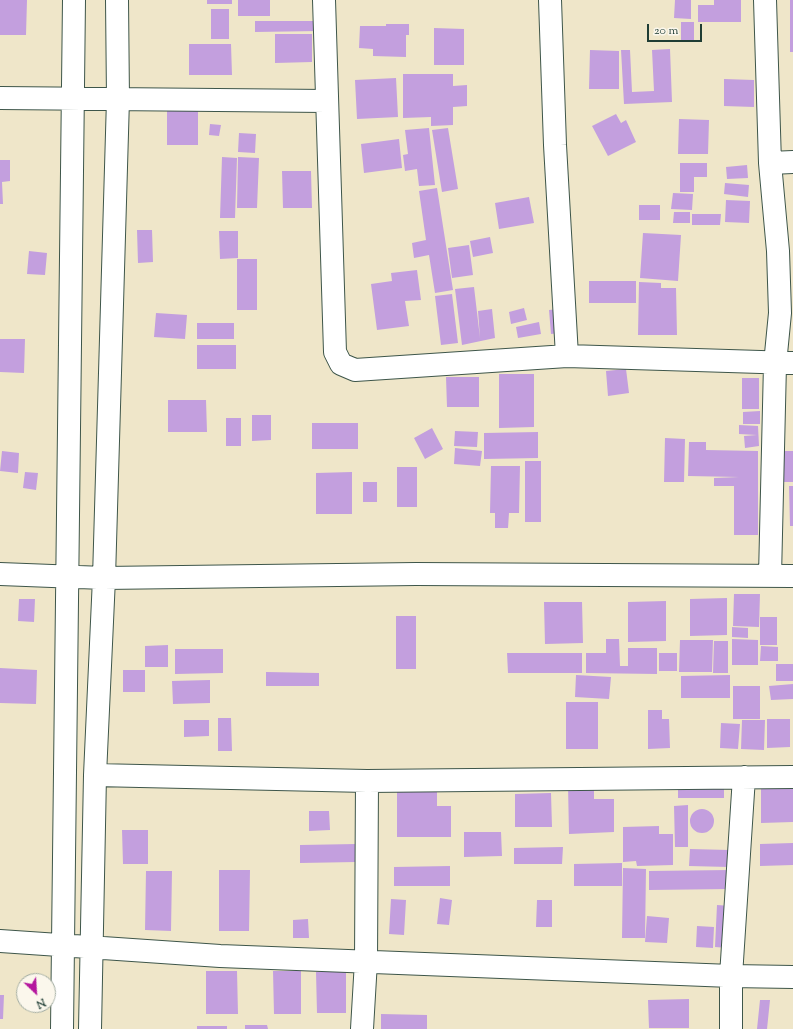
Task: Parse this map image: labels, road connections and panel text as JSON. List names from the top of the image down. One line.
{"scale_bar":"20 m","north":"bottom right"}
